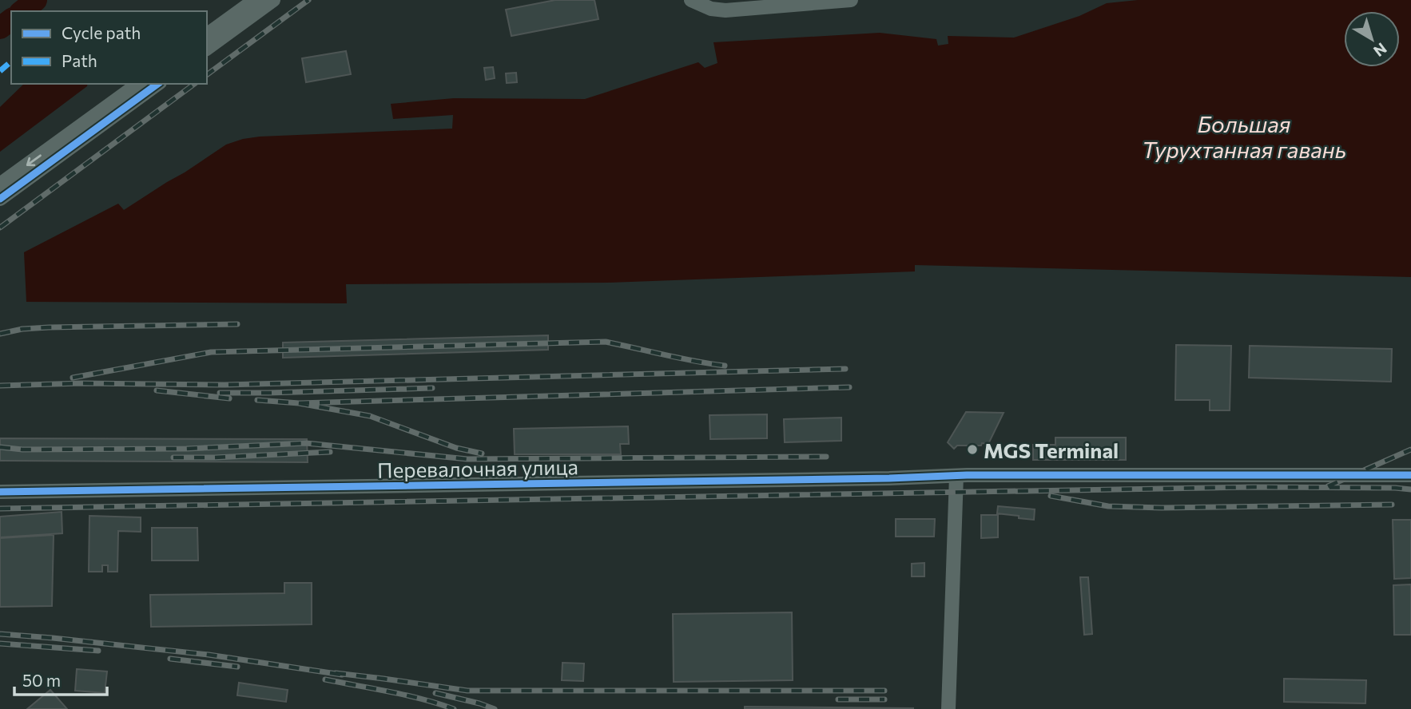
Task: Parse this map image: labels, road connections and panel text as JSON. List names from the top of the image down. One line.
{"streets":{"street":["Перевалочная улица"]},"water":["Большая Турухтанная гавань"],"places":["MGS Terminal"],"legend":["Cycle path","Path"],"scale_bar":"50 m","north":"bottom right"}
